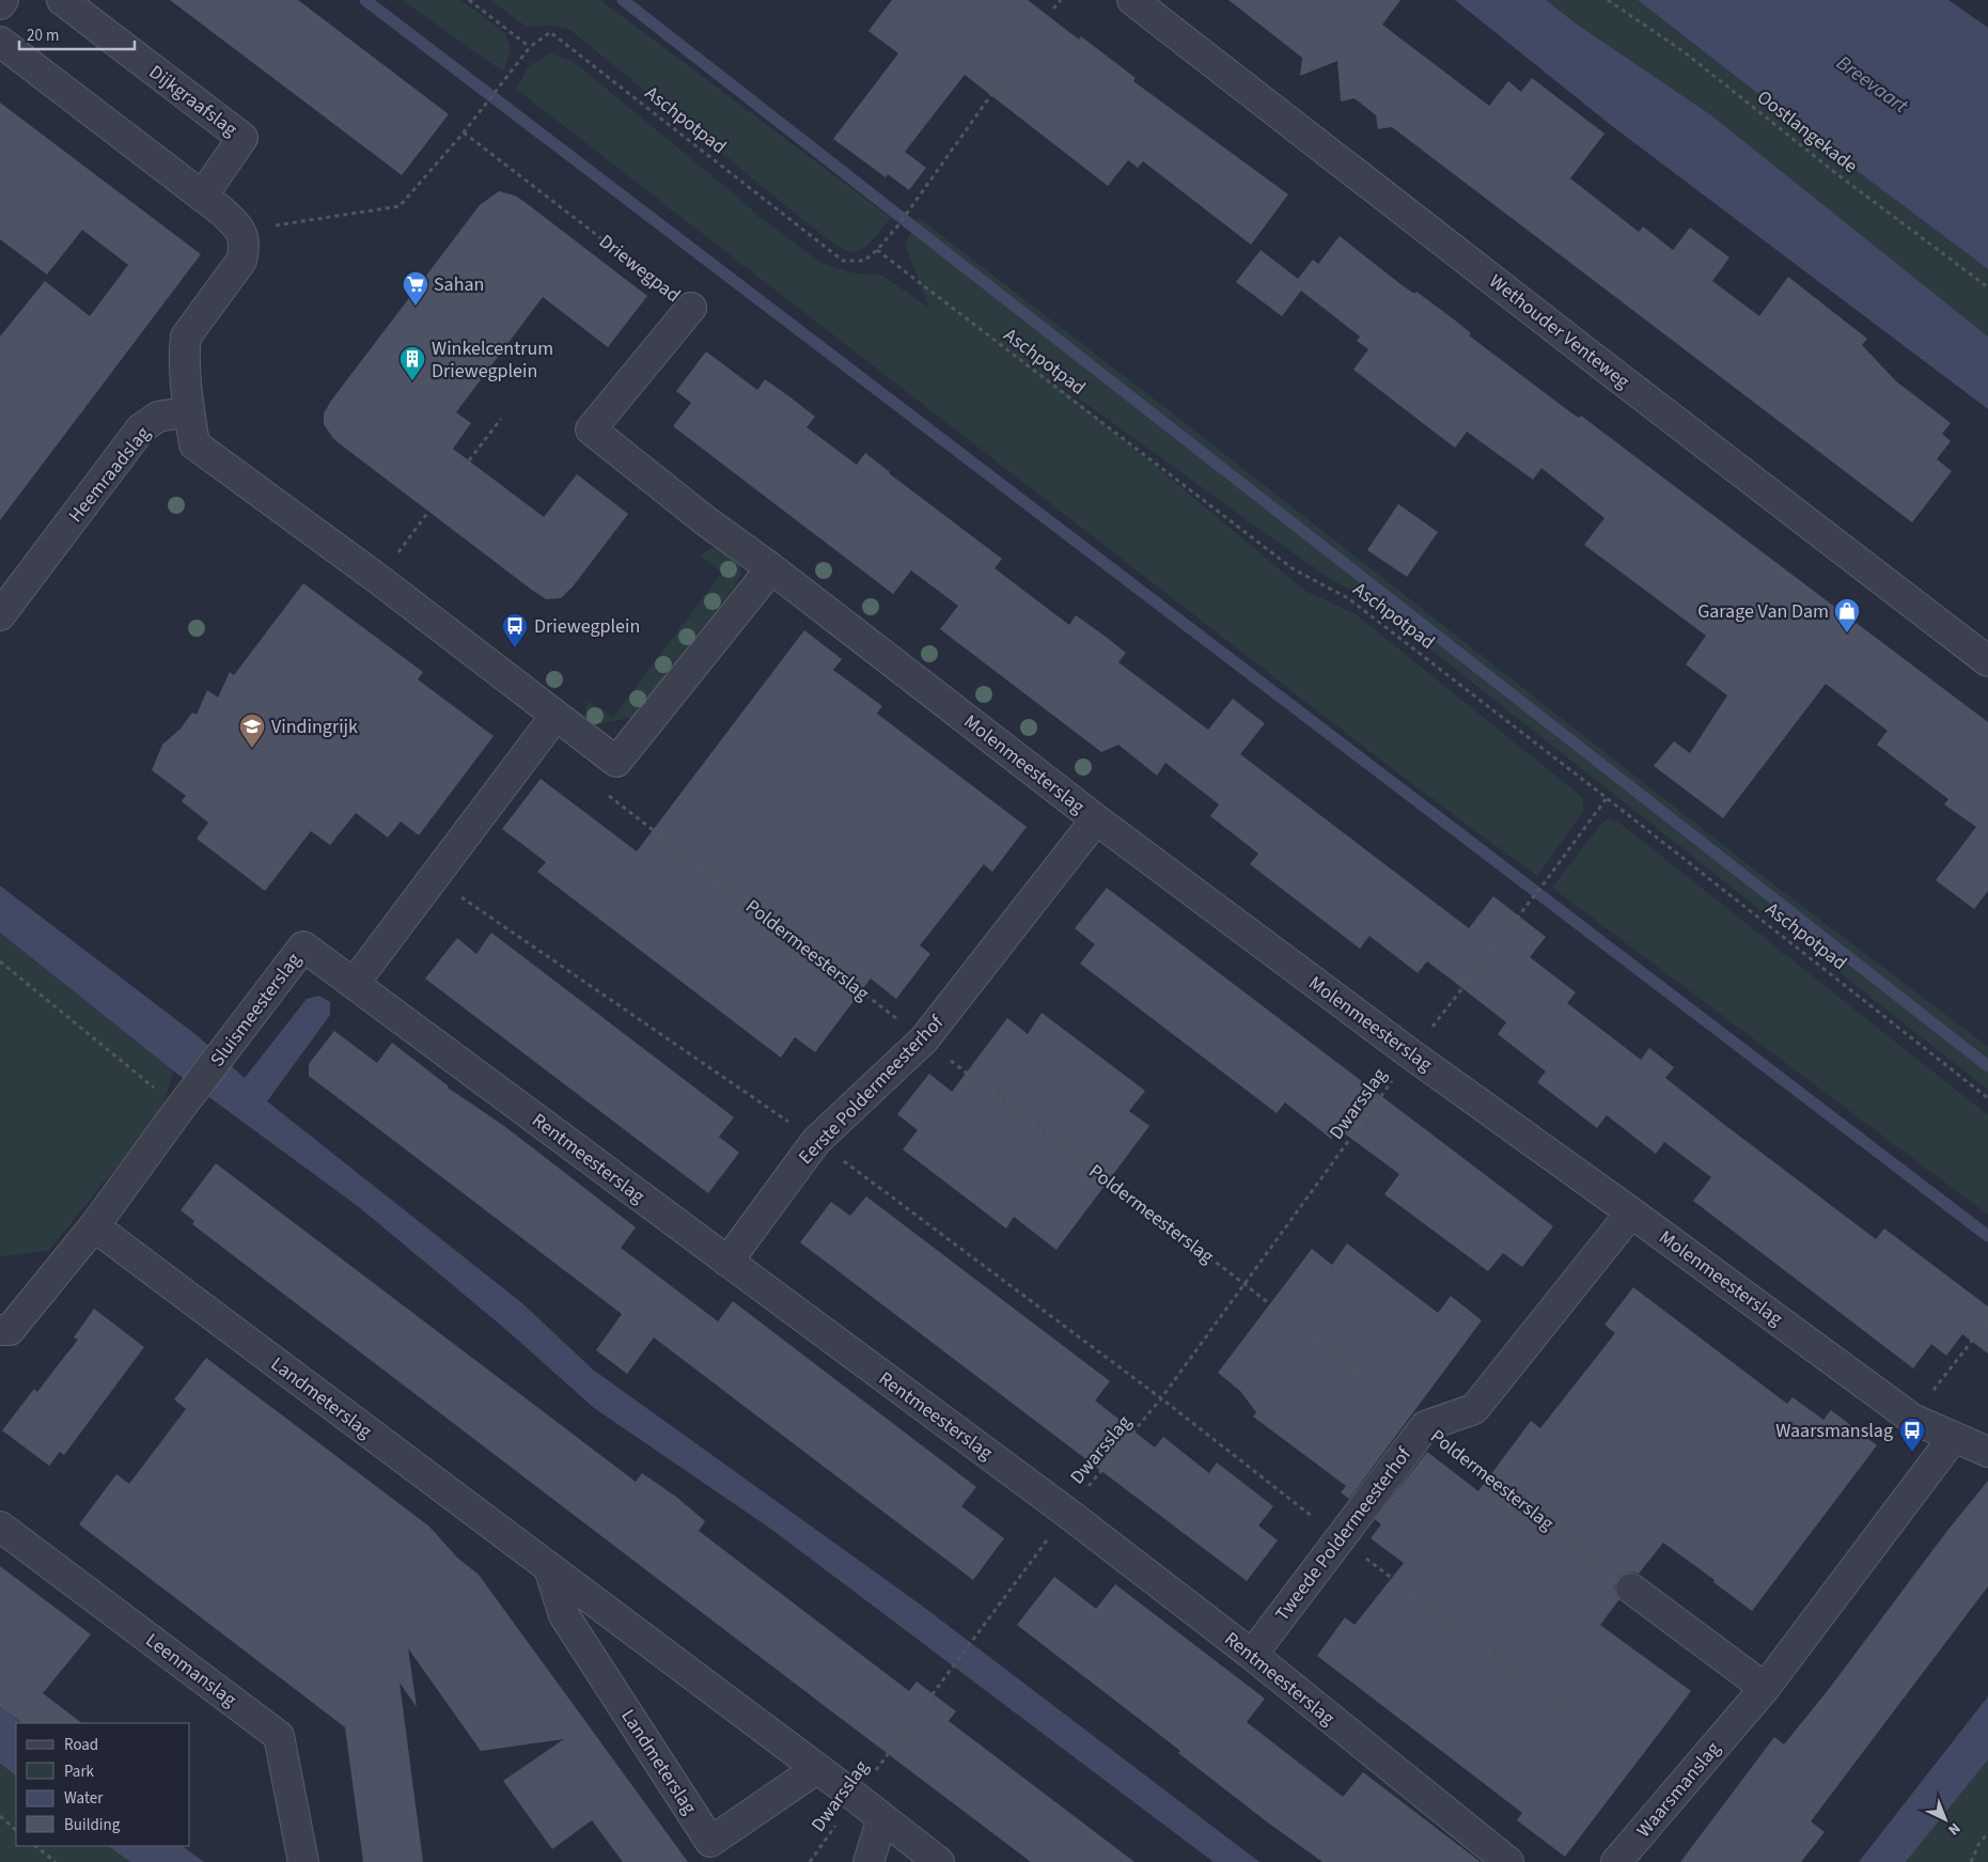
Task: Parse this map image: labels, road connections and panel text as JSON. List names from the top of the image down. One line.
{"streets":{"street":["Dijkgraafslag","Driewegpad","Wethouder Venteweg","Heemraadslag","Molenmeesterslag","Sluismeesterslag","Eerste Poldermeesterhof","Rentmeesterslag","Landmeterslag","Tweede Poldermeesterhof","Leenmanslag","Waarsmanslag"],"path":["Aschpotpad","Oostlangekade","Poldermeesterslag","Dwarsslag"]},"crossings":[["Driewegpad","Molenmeesterslag"],["Molenmeesterslag","Eerste Poldermeesterhof"],["Molenmeesterslag","Dwarsslag"],["Molenmeesterslag","Waarsmanslag"],["Poldermeesterslag","Eerste Poldermeesterhof"],["Poldermeesterslag","Dwarsslag"],["Poldermeesterslag","Tweede Poldermeesterhof"],["Sluismeesterslag","Rentmeesterslag"],["Sluismeesterslag","Landmeterslag"],["Eerste Poldermeesterhof","Rentmeesterslag"],["Dwarsslag","Rentmeesterslag"],["Dwarsslag","Landmeterslag"],["Rentmeesterslag","Tweede Poldermeesterhof"]],"water":["Breevaart"],"places":{"supermarket":["Sahan"],"building":["Winkelcentrum Driewegplein"],"shop":["Garage Van Dam"],"bus stop":["Driewegplein","Waarsmanslag"],"school or university":["Vindingrijk"]},"legend":["Road","Park","Water","Building"],"scale_bar":"20 m","north":"bottom right"}
